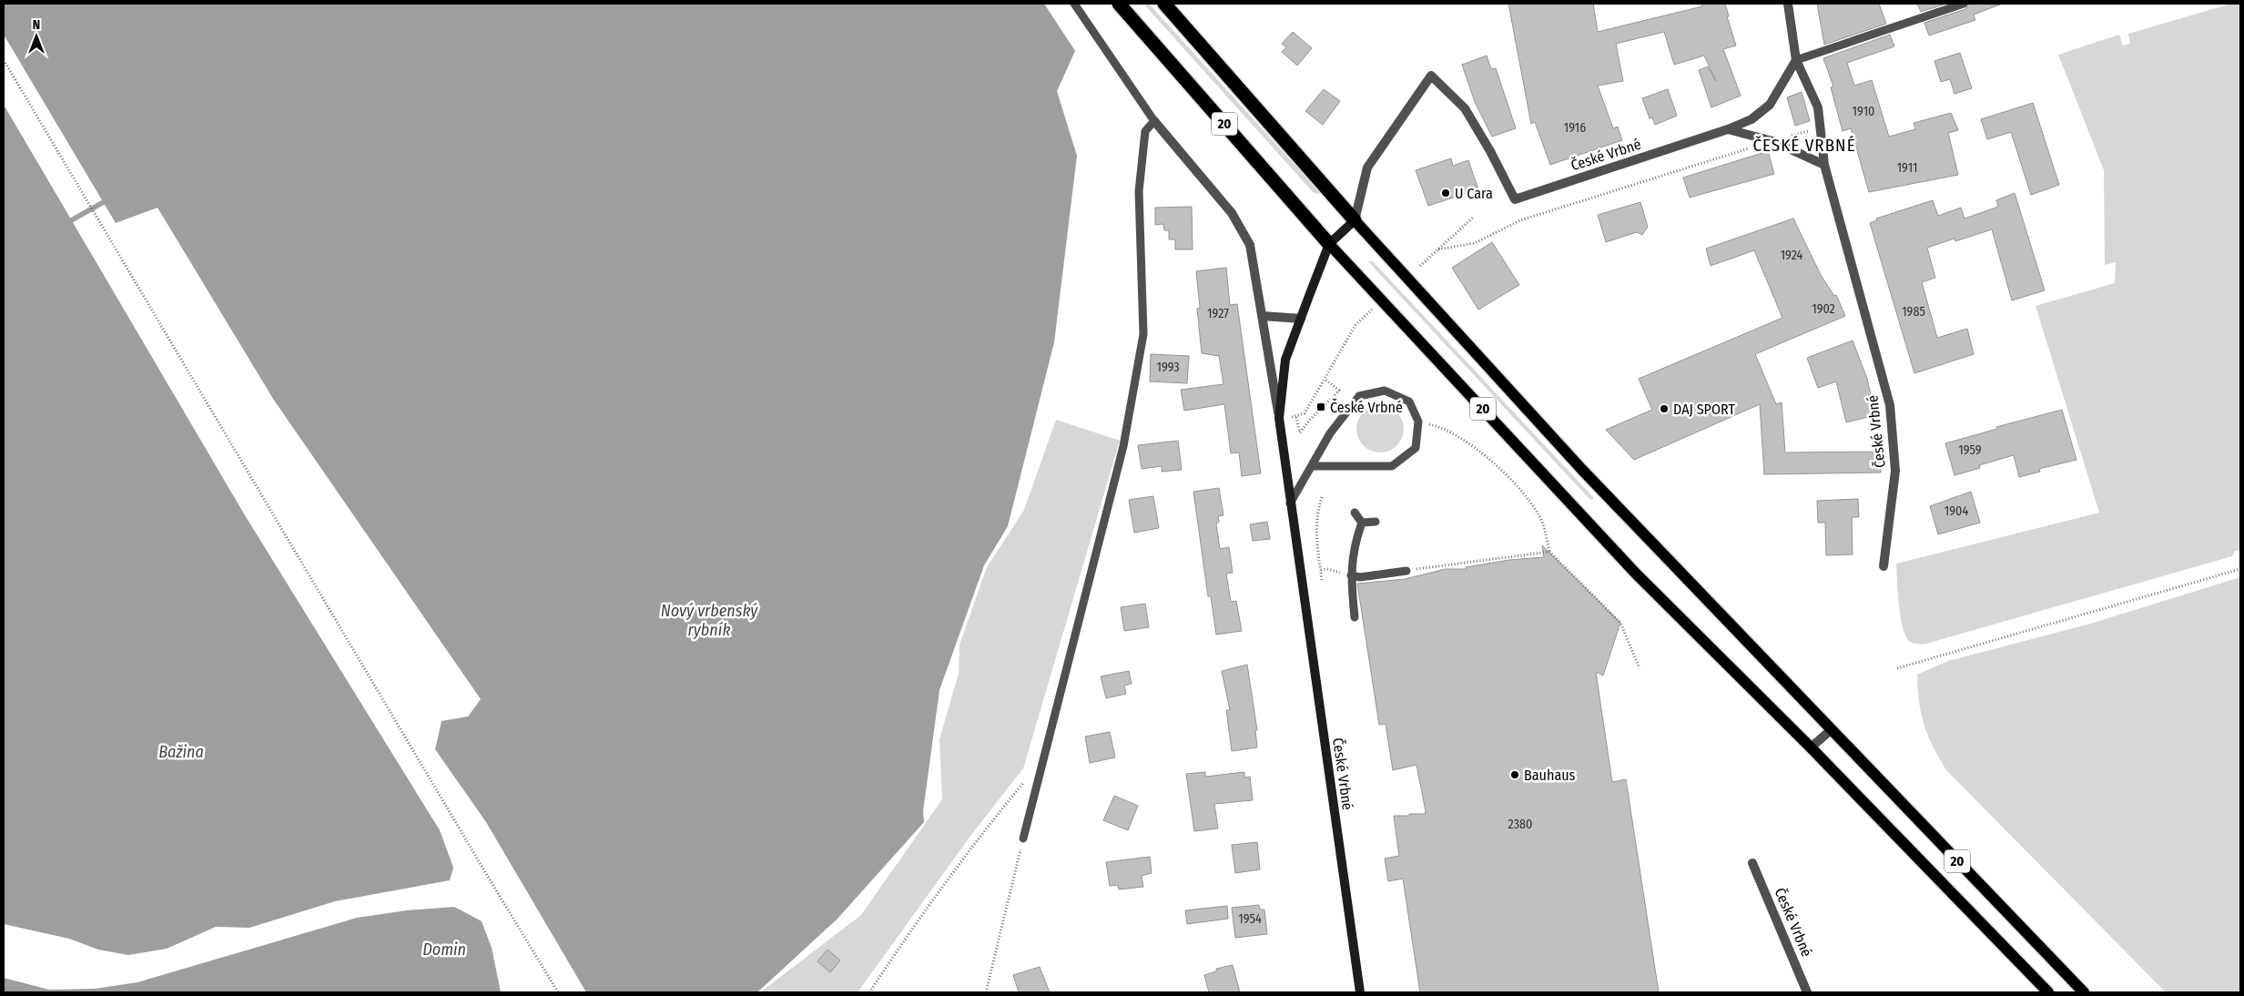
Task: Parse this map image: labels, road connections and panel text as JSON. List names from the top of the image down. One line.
{"streets":{"highway":["20"],"street":["České Vrbné"]},"crossings":[["20","České Vrbné"]],"districts":["ČESKÉ VRBNÉ"],"water":["Nový vrbenský rybník","Bažina","Domin"],"places":{"other":["U Cara","DAJ SPORT","Bauhaus"],"transit":["České Vrbné"]},"house_numbers":["1910","1916","1911","1924","1902","1985","1927","1993","1959","1904","2380","1954"],"north":"top"}
